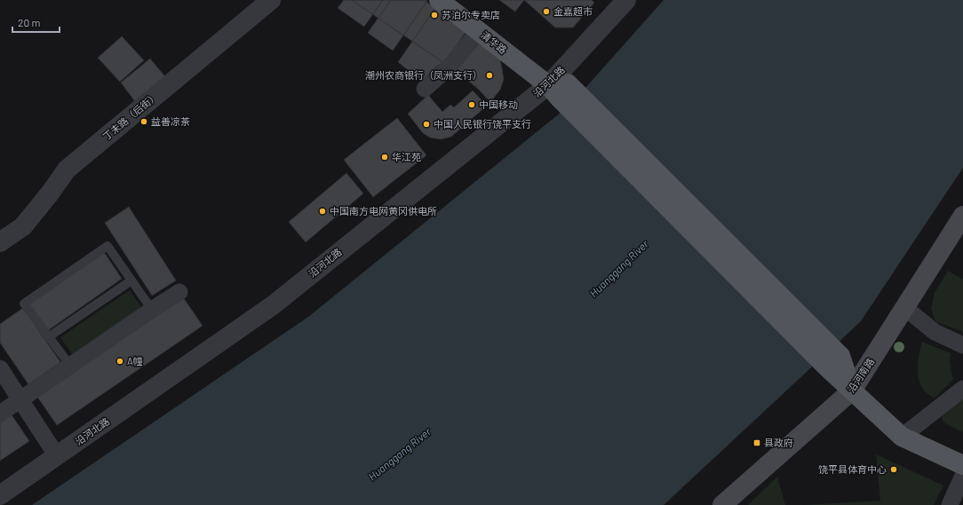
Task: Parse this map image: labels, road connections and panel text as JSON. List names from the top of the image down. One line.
{"streets":{"main road":["清华路","沿河南路"],"street":["沿河北路","丁未路（后街）"]},"crossings":[["清华路","沿河北路"],["清华路","沿河南路"]],"water":["Huanggang River"],"places":{"other":["金嘉超市","苏泊尔专卖店","潮州农商银行（凤洲支行）","中国移动","益善凉茶","中国人民银行饶平支行","华江苑","中国南方电网黄冈供电所","A幢","饶平县体育中心"],"transit":["县政府"]},"scale_bar":"20 m"}
